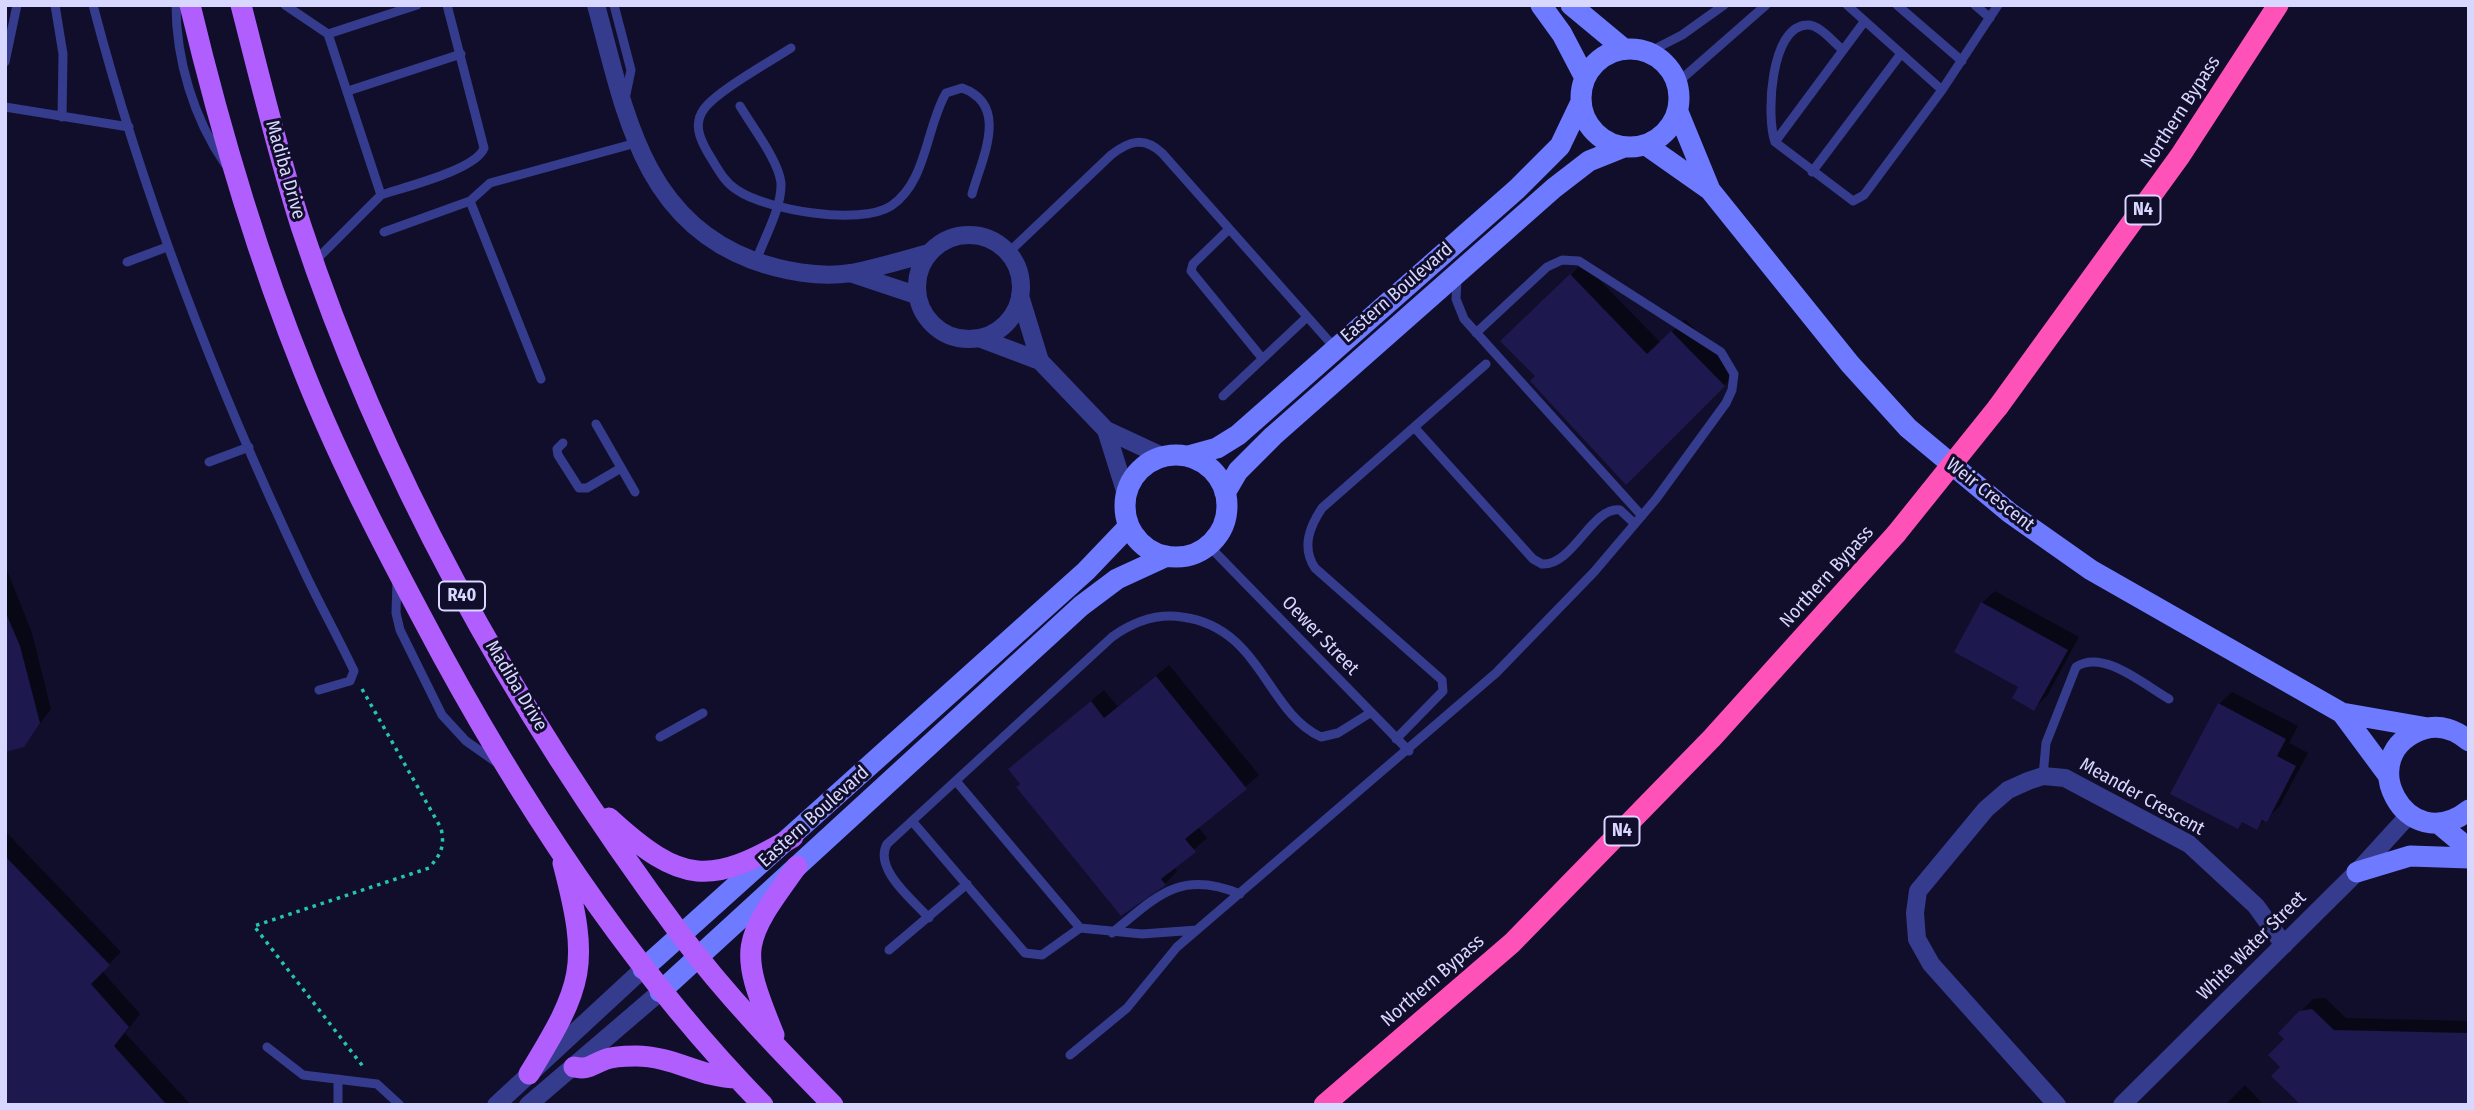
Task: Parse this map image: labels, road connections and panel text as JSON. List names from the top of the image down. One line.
{"streets":{"highway":["Northern Bypass","N4"],"main road":["Madiba Drive","R40"],"street":["Eastern Boulevard","Weir Crescent","Meander Crescent","White Water Street"],"lane":["Oewer Street"]},"crossings":[["Madiba Drive","Eastern Boulevard"],["Eastern Boulevard","R40"],["Eastern Boulevard","Oewer Street"],["Meander Crescent","White Water Street"]]}
